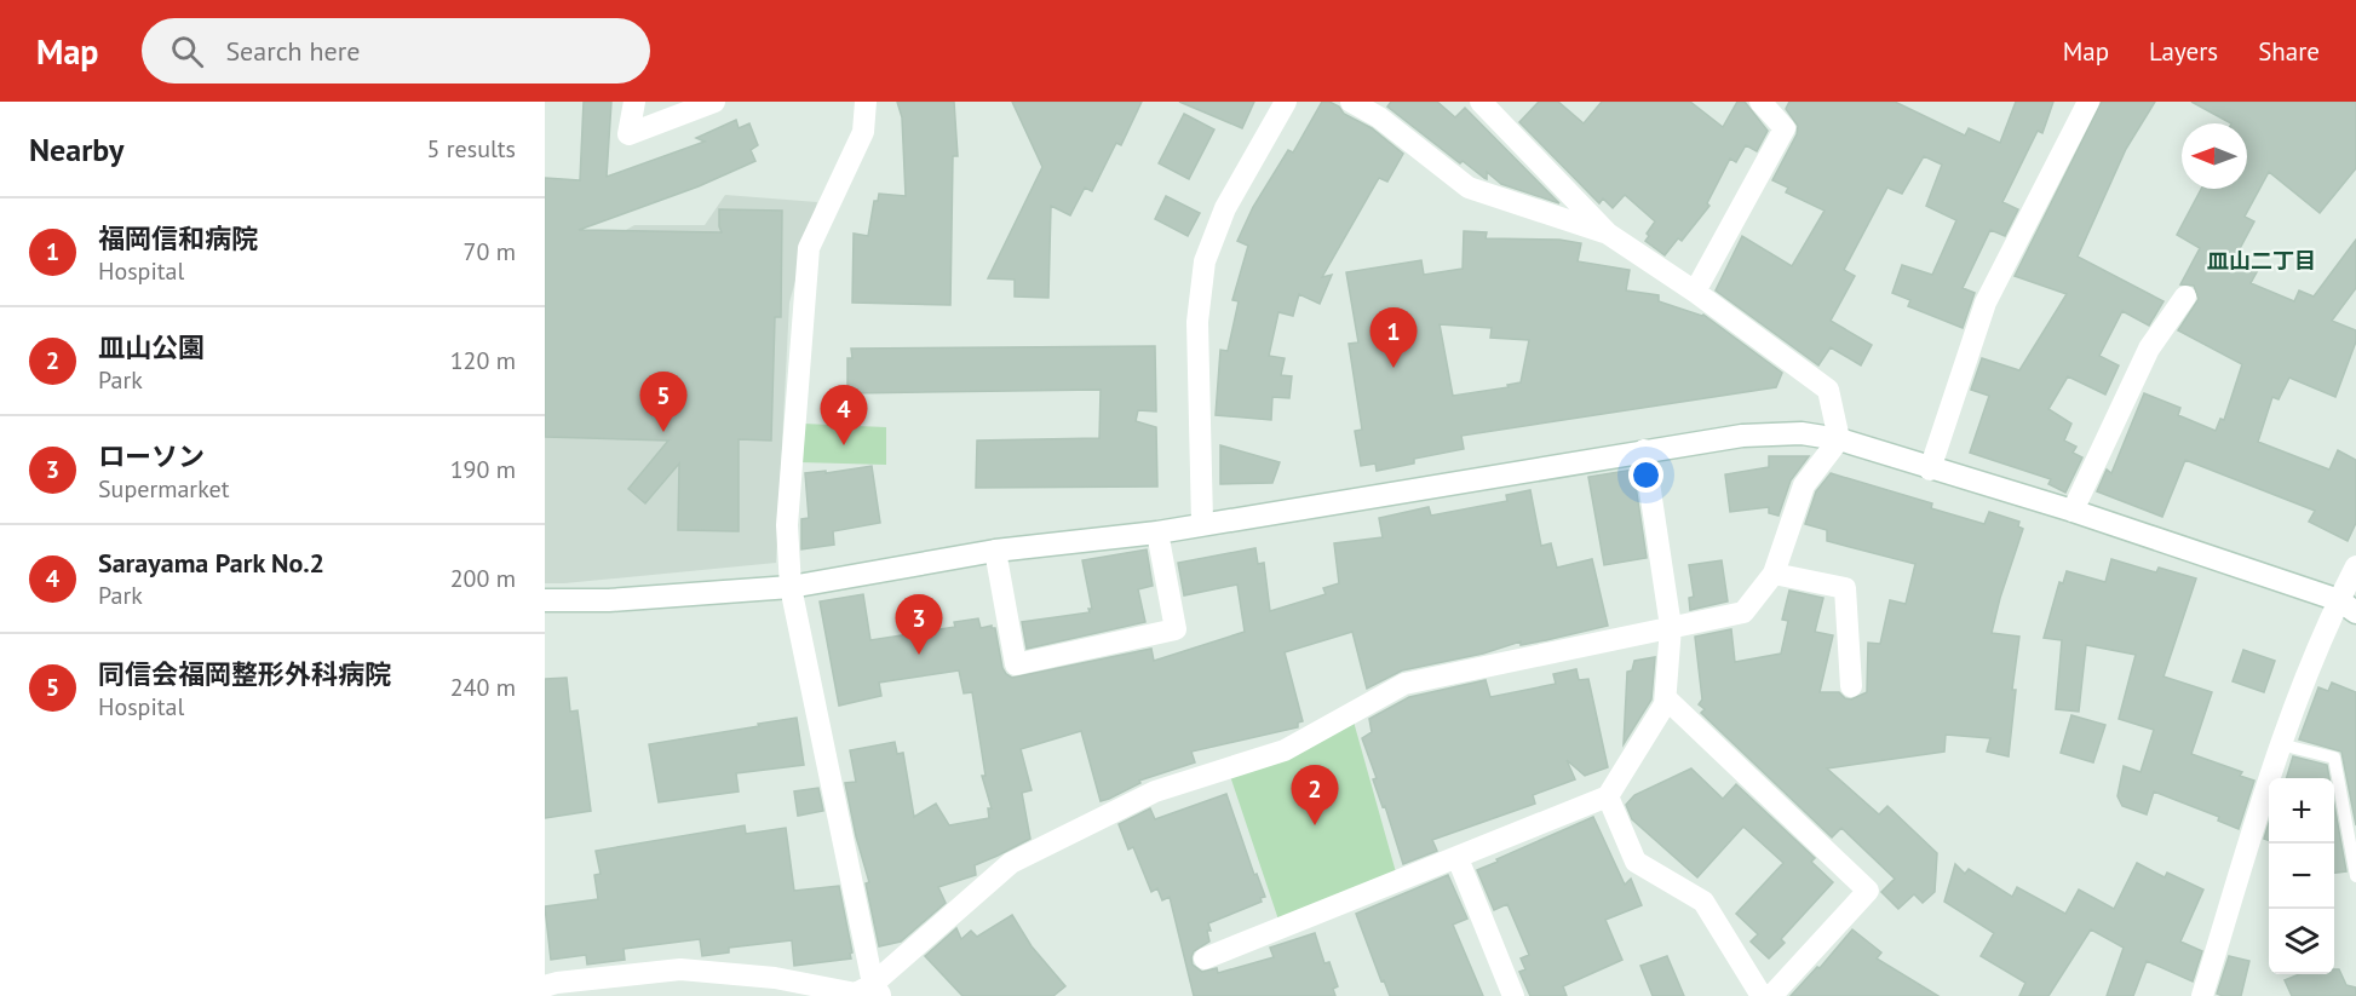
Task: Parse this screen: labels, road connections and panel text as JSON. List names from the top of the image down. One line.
{"districts":["皿山二丁目"],"north":"left","page":{"header":"Map","search":"Search here","nav":["Map","Layers","Share"],"heading":["Nearby","5 results"],"list":[{"mark":"1","name":"福岡信和病院","note":"Hospital","value":"70 m"},{"mark":"2","name":"皿山公園","note":"Park","value":"120 m"},{"mark":"3","name":"ローソン","note":"Supermarket","value":"190 m"},{"mark":"4","name":"Sarayama Park No.2","note":"Park","value":"200 m"},{"mark":"5","name":"同信会福岡整形外科病院","note":"Hospital","value":"240 m"}],"pins":["1","5","4","3","2"],"map_buttons":["+","−"]}}
